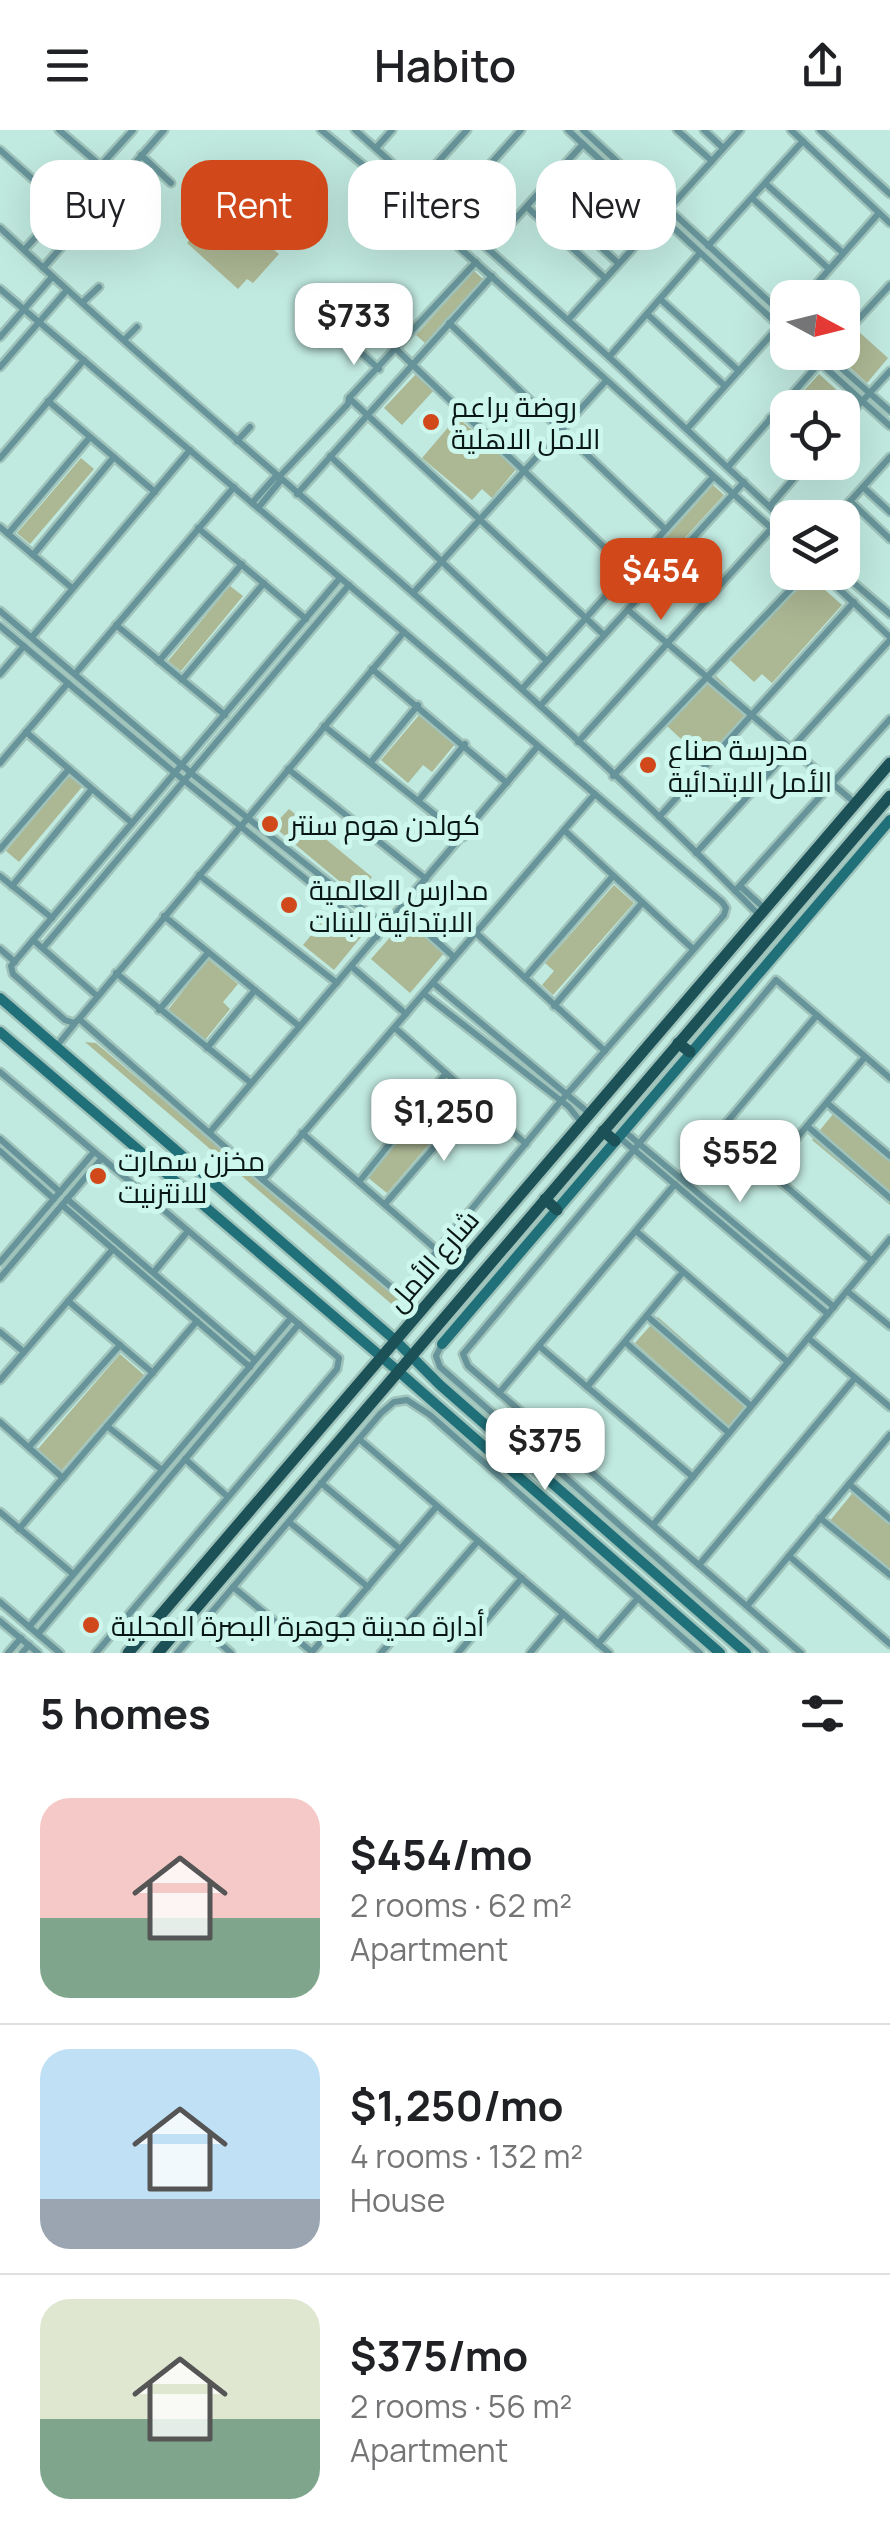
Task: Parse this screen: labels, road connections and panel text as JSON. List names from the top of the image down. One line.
{"streets":{"main road":["شارع الأمل"]},"places":["روضة براعم الامل الاهلية","مدرسة صناع الأمل الابتدائية","كولدن هوم سنتر","مدارس العالمية الابتدائية للبنات","مخزن سمارت للانترنيت","أدارة مدينة جوهرة البصرة المحلية"],"north":"right","page":{"header":"Habito","chip":["Buy","Rent","Filters","New"],"price":["$733","$454","$1,250","$552","$375"],"heading":"5 homes","list":[{"name":"$454/mo","note":"2 rooms · 62 m² · Apartment"},{"name":"$1,250/mo","note":"4 rooms · 132 m² · House"},{"name":"$375/mo","note":"2 rooms · 56 m² · Apartment"}]}}
